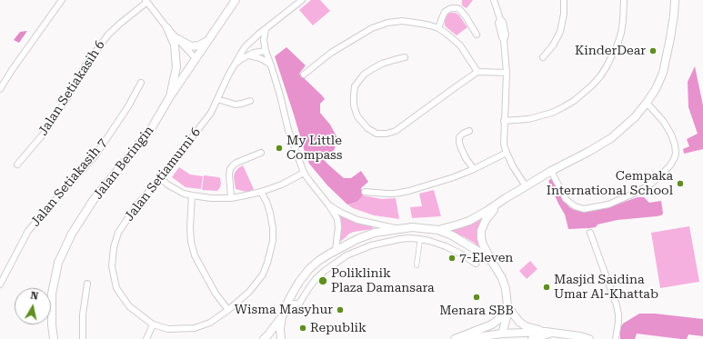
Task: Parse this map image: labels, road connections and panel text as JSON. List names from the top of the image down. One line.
{"streets":{"street":["Jalan Setiakasih 6","Jalan Beringin","Jalan Setiamurni 6","Jalan Setiakasih 7"]},"places":["KinderDear","My Little Compass","Cempaka International School","7-Eleven","Poliklinik Plaza Damansara","Masjid Saidina Umar Al-Khattab","Menara SBB","Wisma Masyhur","Republik"],"north":"top"}
